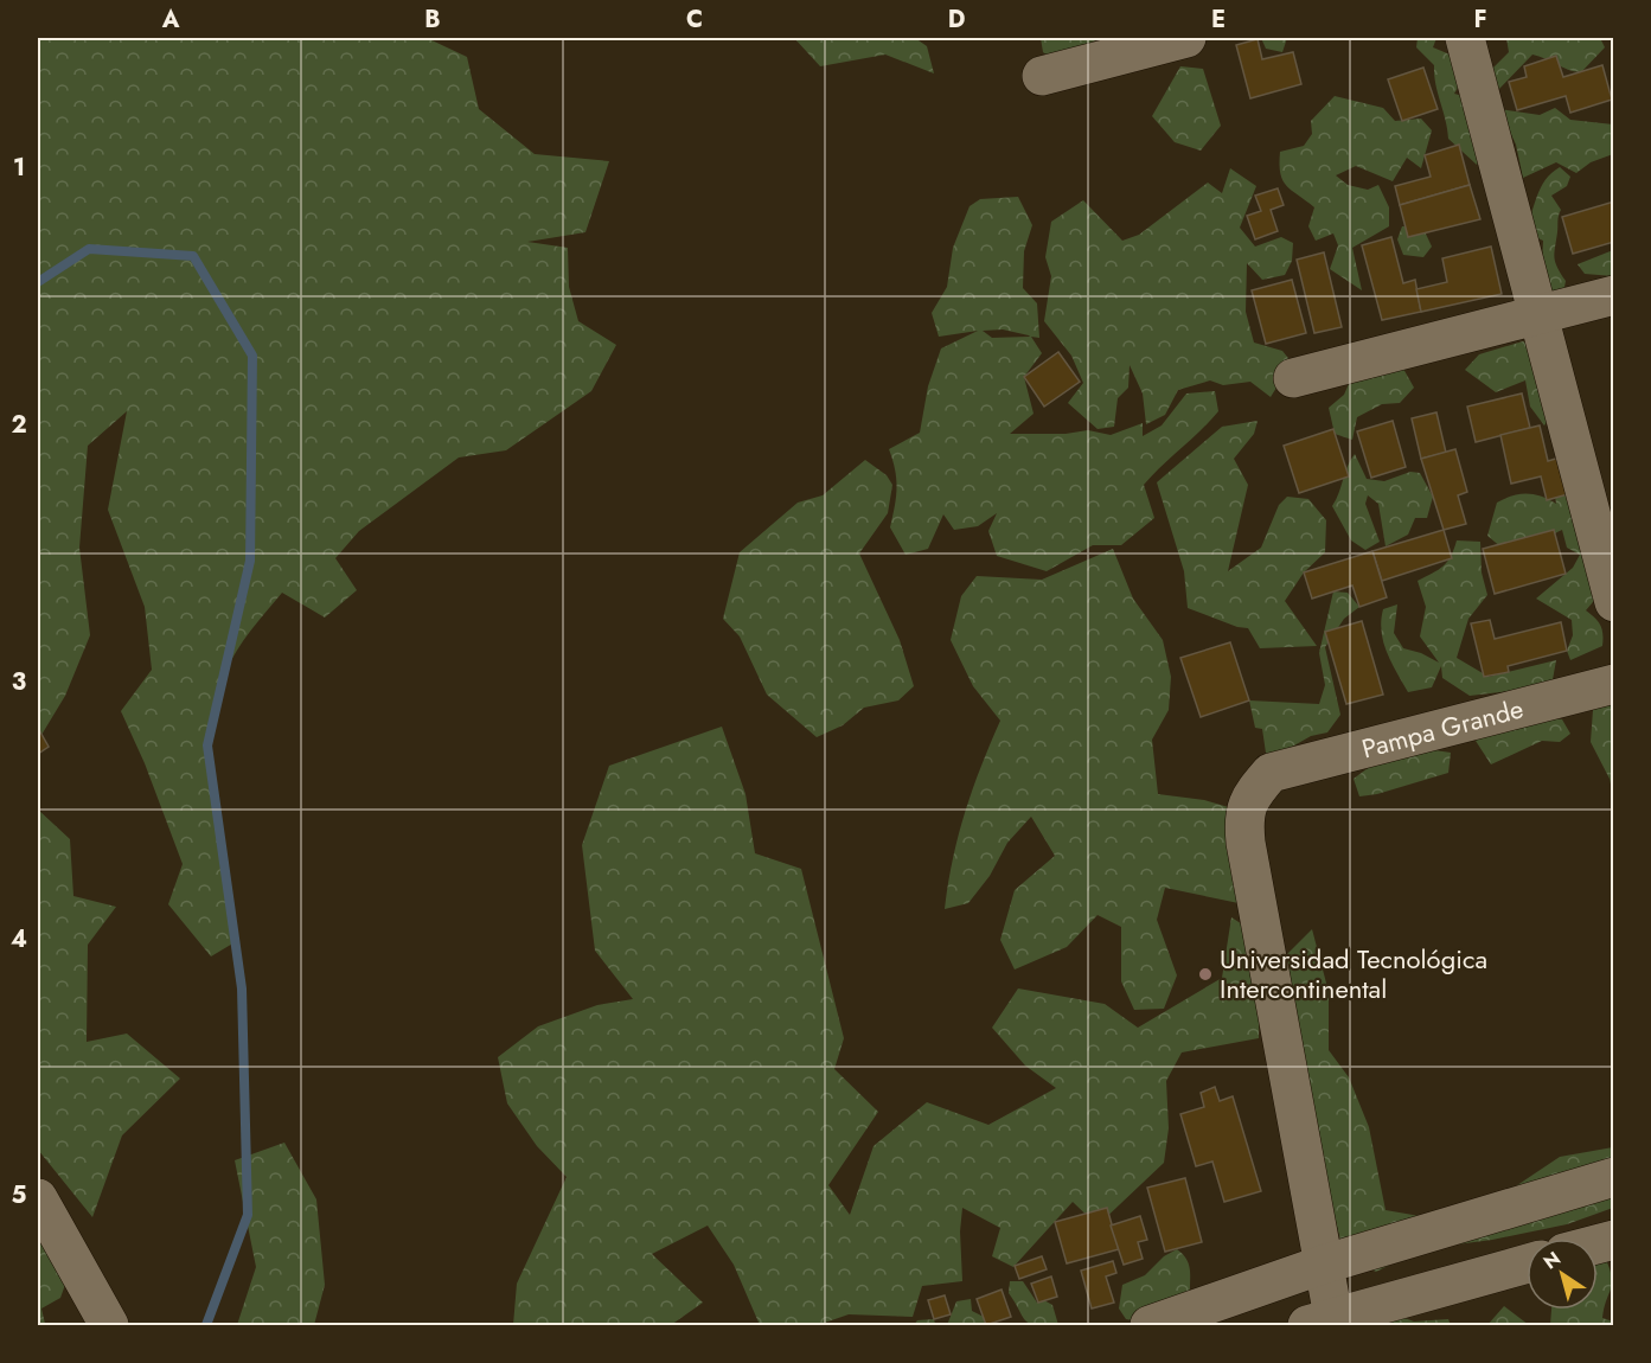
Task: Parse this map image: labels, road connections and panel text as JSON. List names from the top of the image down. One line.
{"streets":{"street":["Pampa Grande"]},"places":["Universidad Tecnológica Intercontinental"],"north":"top left","grid":{"columns":["A","B","C","D","E","F"],"rows":["1","2","3","4","5"]}}
